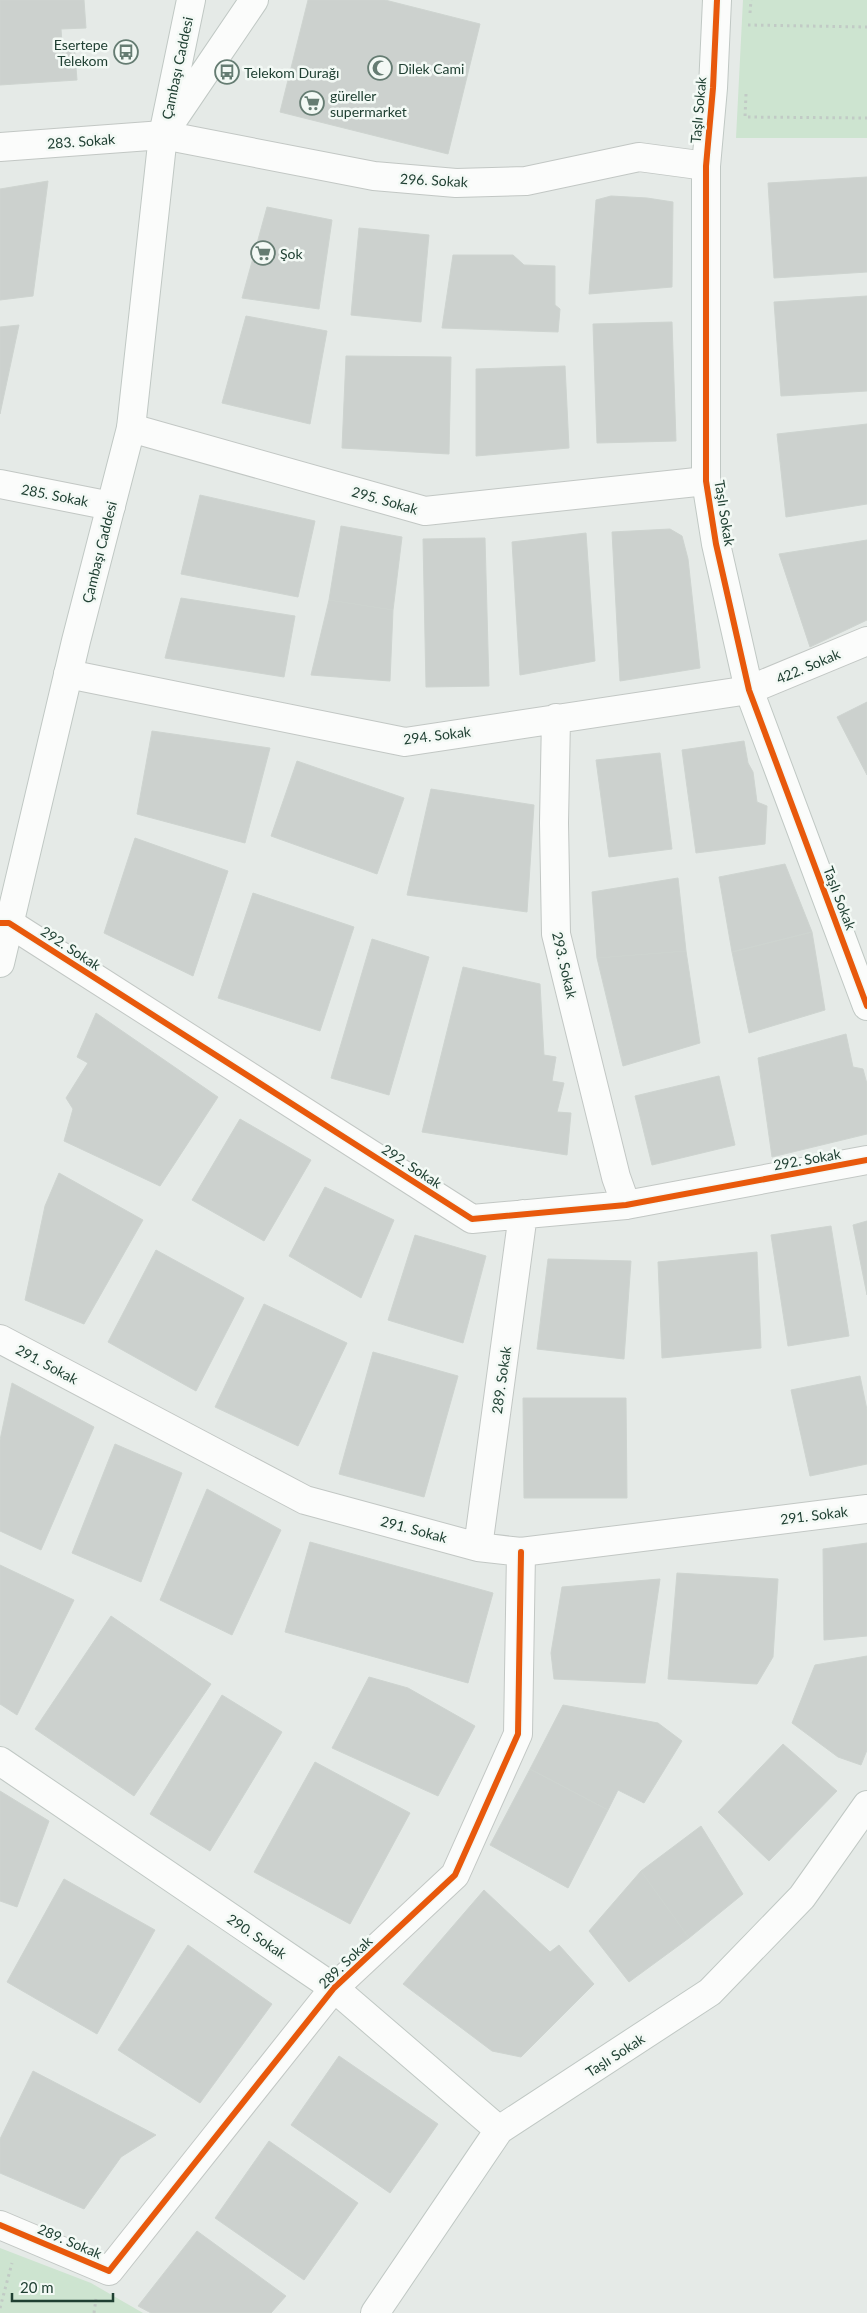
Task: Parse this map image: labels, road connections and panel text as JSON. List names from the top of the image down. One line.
{"streets":{"street":["Çambaşı Caddesi","Taşlı Sokak","283. Sokak","296. Sokak","285. Sokak","295. Sokak","422. Sokak","294. Sokak","292. Sokak","293. Sokak","291. Sokak","289. Sokak","290. Sokak"]},"crossings":[["Çambaşı Caddesi","283. Sokak"],["Çambaşı Caddesi","296. Sokak"],["Çambaşı Caddesi","285. Sokak"],["Çambaşı Caddesi","295. Sokak"],["Çambaşı Caddesi","294. Sokak"],["Çambaşı Caddesi","292. Sokak"],["Taşlı Sokak","296. Sokak"],["Taşlı Sokak","295. Sokak"],["Taşlı Sokak","422. Sokak"],["Taşlı Sokak","294. Sokak"],["Taşlı Sokak","290. Sokak"],["283. Sokak","296. Sokak"],["422. Sokak","294. Sokak"],["294. Sokak","293. Sokak"],["292. Sokak","293. Sokak"],["292. Sokak","289. Sokak"],["291. Sokak","289. Sokak"],["289. Sokak","290. Sokak"]],"places":{"bus stop":["Esertepe Telekom","Telekom Durağı"],"mosque":["Dilek Cami"],"supermarket":["güreller supermarket","Şok"]},"scale_bar":"20 m"}
